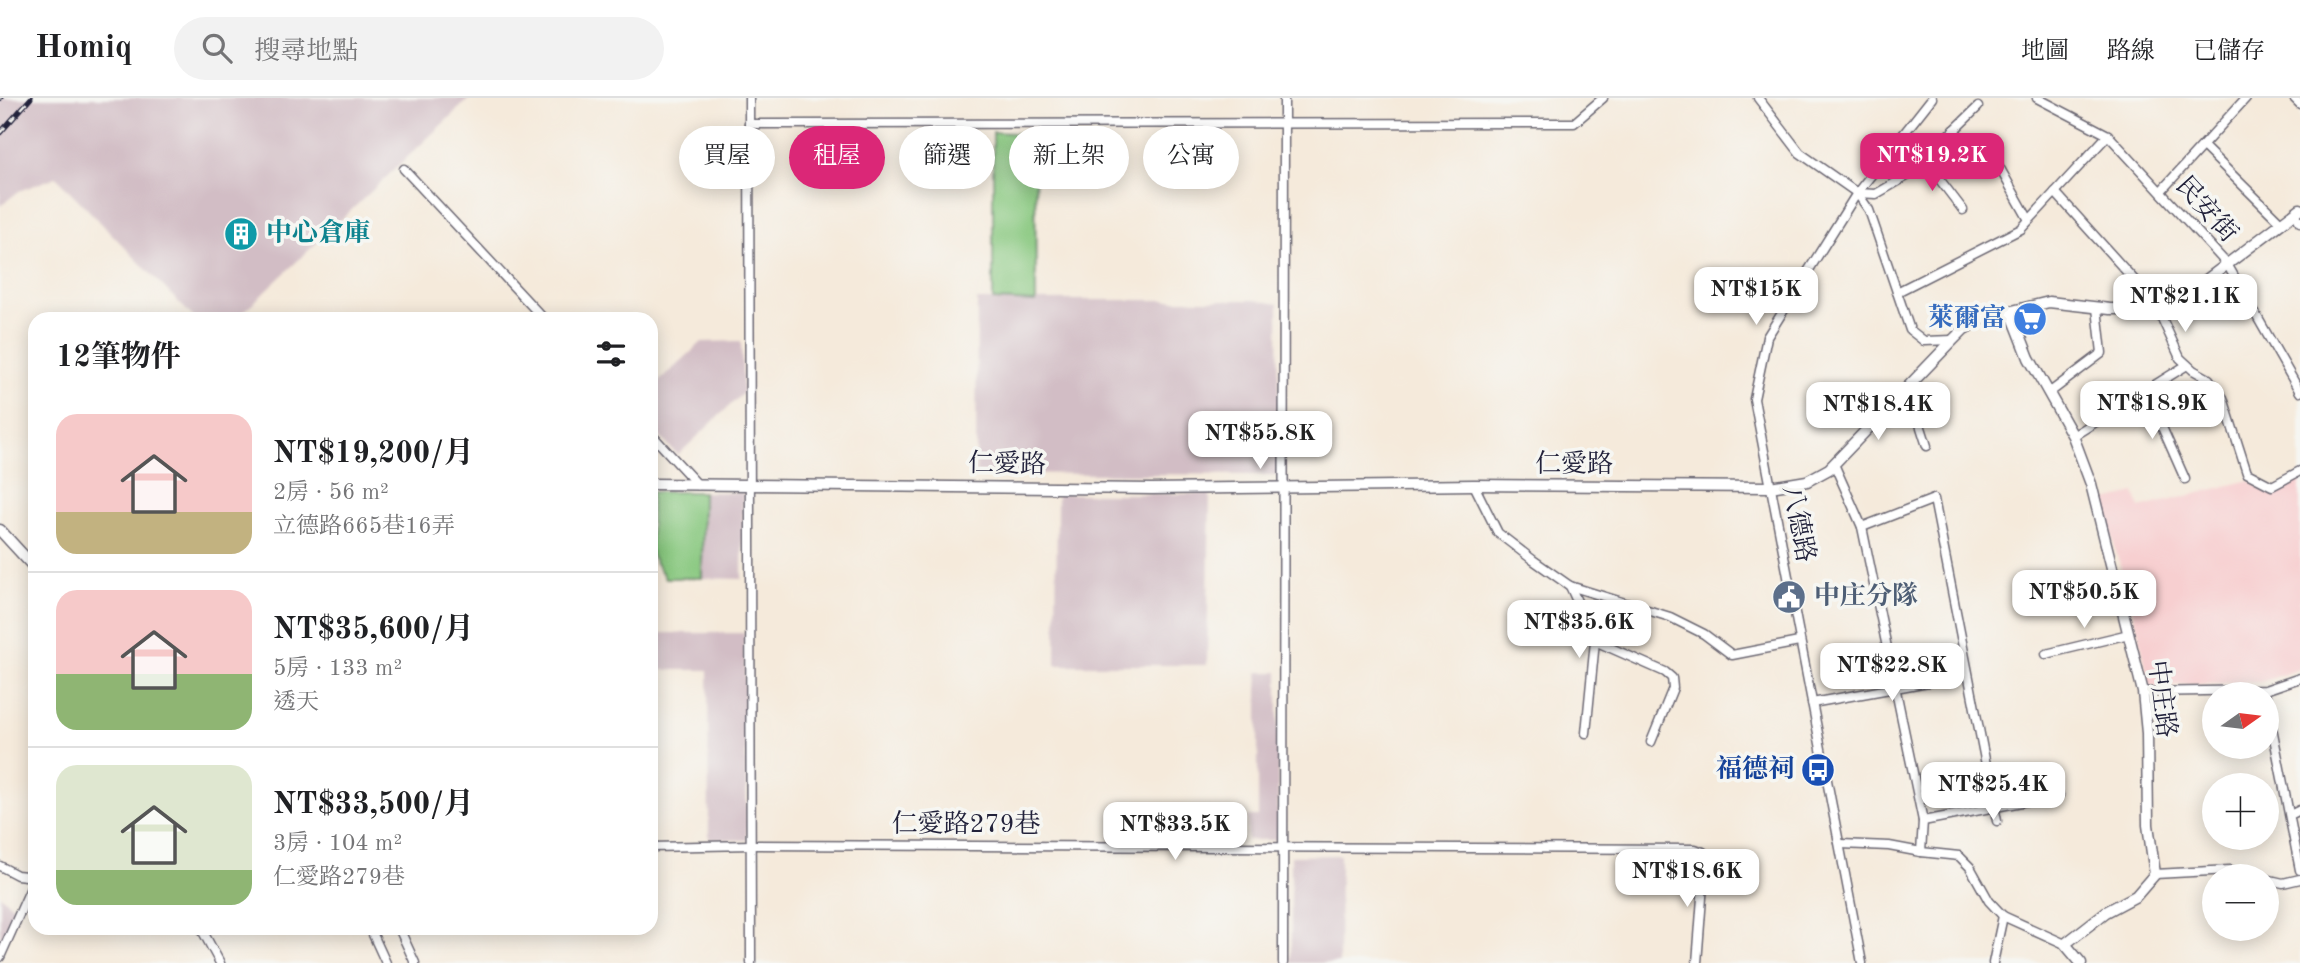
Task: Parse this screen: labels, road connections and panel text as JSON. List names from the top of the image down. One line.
{"streets":{"street":["民安街","仁愛路","八德路","中庄路","仁愛路279巷"]},"crossings":[["民安街","仁愛路"],["仁愛路","八德路"],["仁愛路","中庄路"]],"places":{"building":["中心倉庫"],"supermarket":["萊爾富"],"public building":["中庄分隊"],"bus stop":["福德祠"]},"north":"right","page":{"header":"Homiq","search":"搜尋地點","nav":["地圖","路線","已儲存"],"chip":["買屋","租屋","篩選","新上架","公寓"],"price":["NT$19.2K","NT$15K","NT$21.1K","NT$18.9K","NT$18.4K","NT$55.8K","NT$50.5K","NT$35.6K","NT$22.8K","NT$25.4K","NT$33.5K","NT$18.6K"],"heading":"12筆物件","list":[{"name":"NT$19,200/月","note":"2房 · 56 m² · 立德路665巷16弄"},{"name":"NT$35,600/月","note":"5房 · 133 m² · 透天"},{"name":"NT$33,500/月","note":"3房 · 104 m² · 仁愛路279巷"}],"map_buttons":["+","−"]}}
